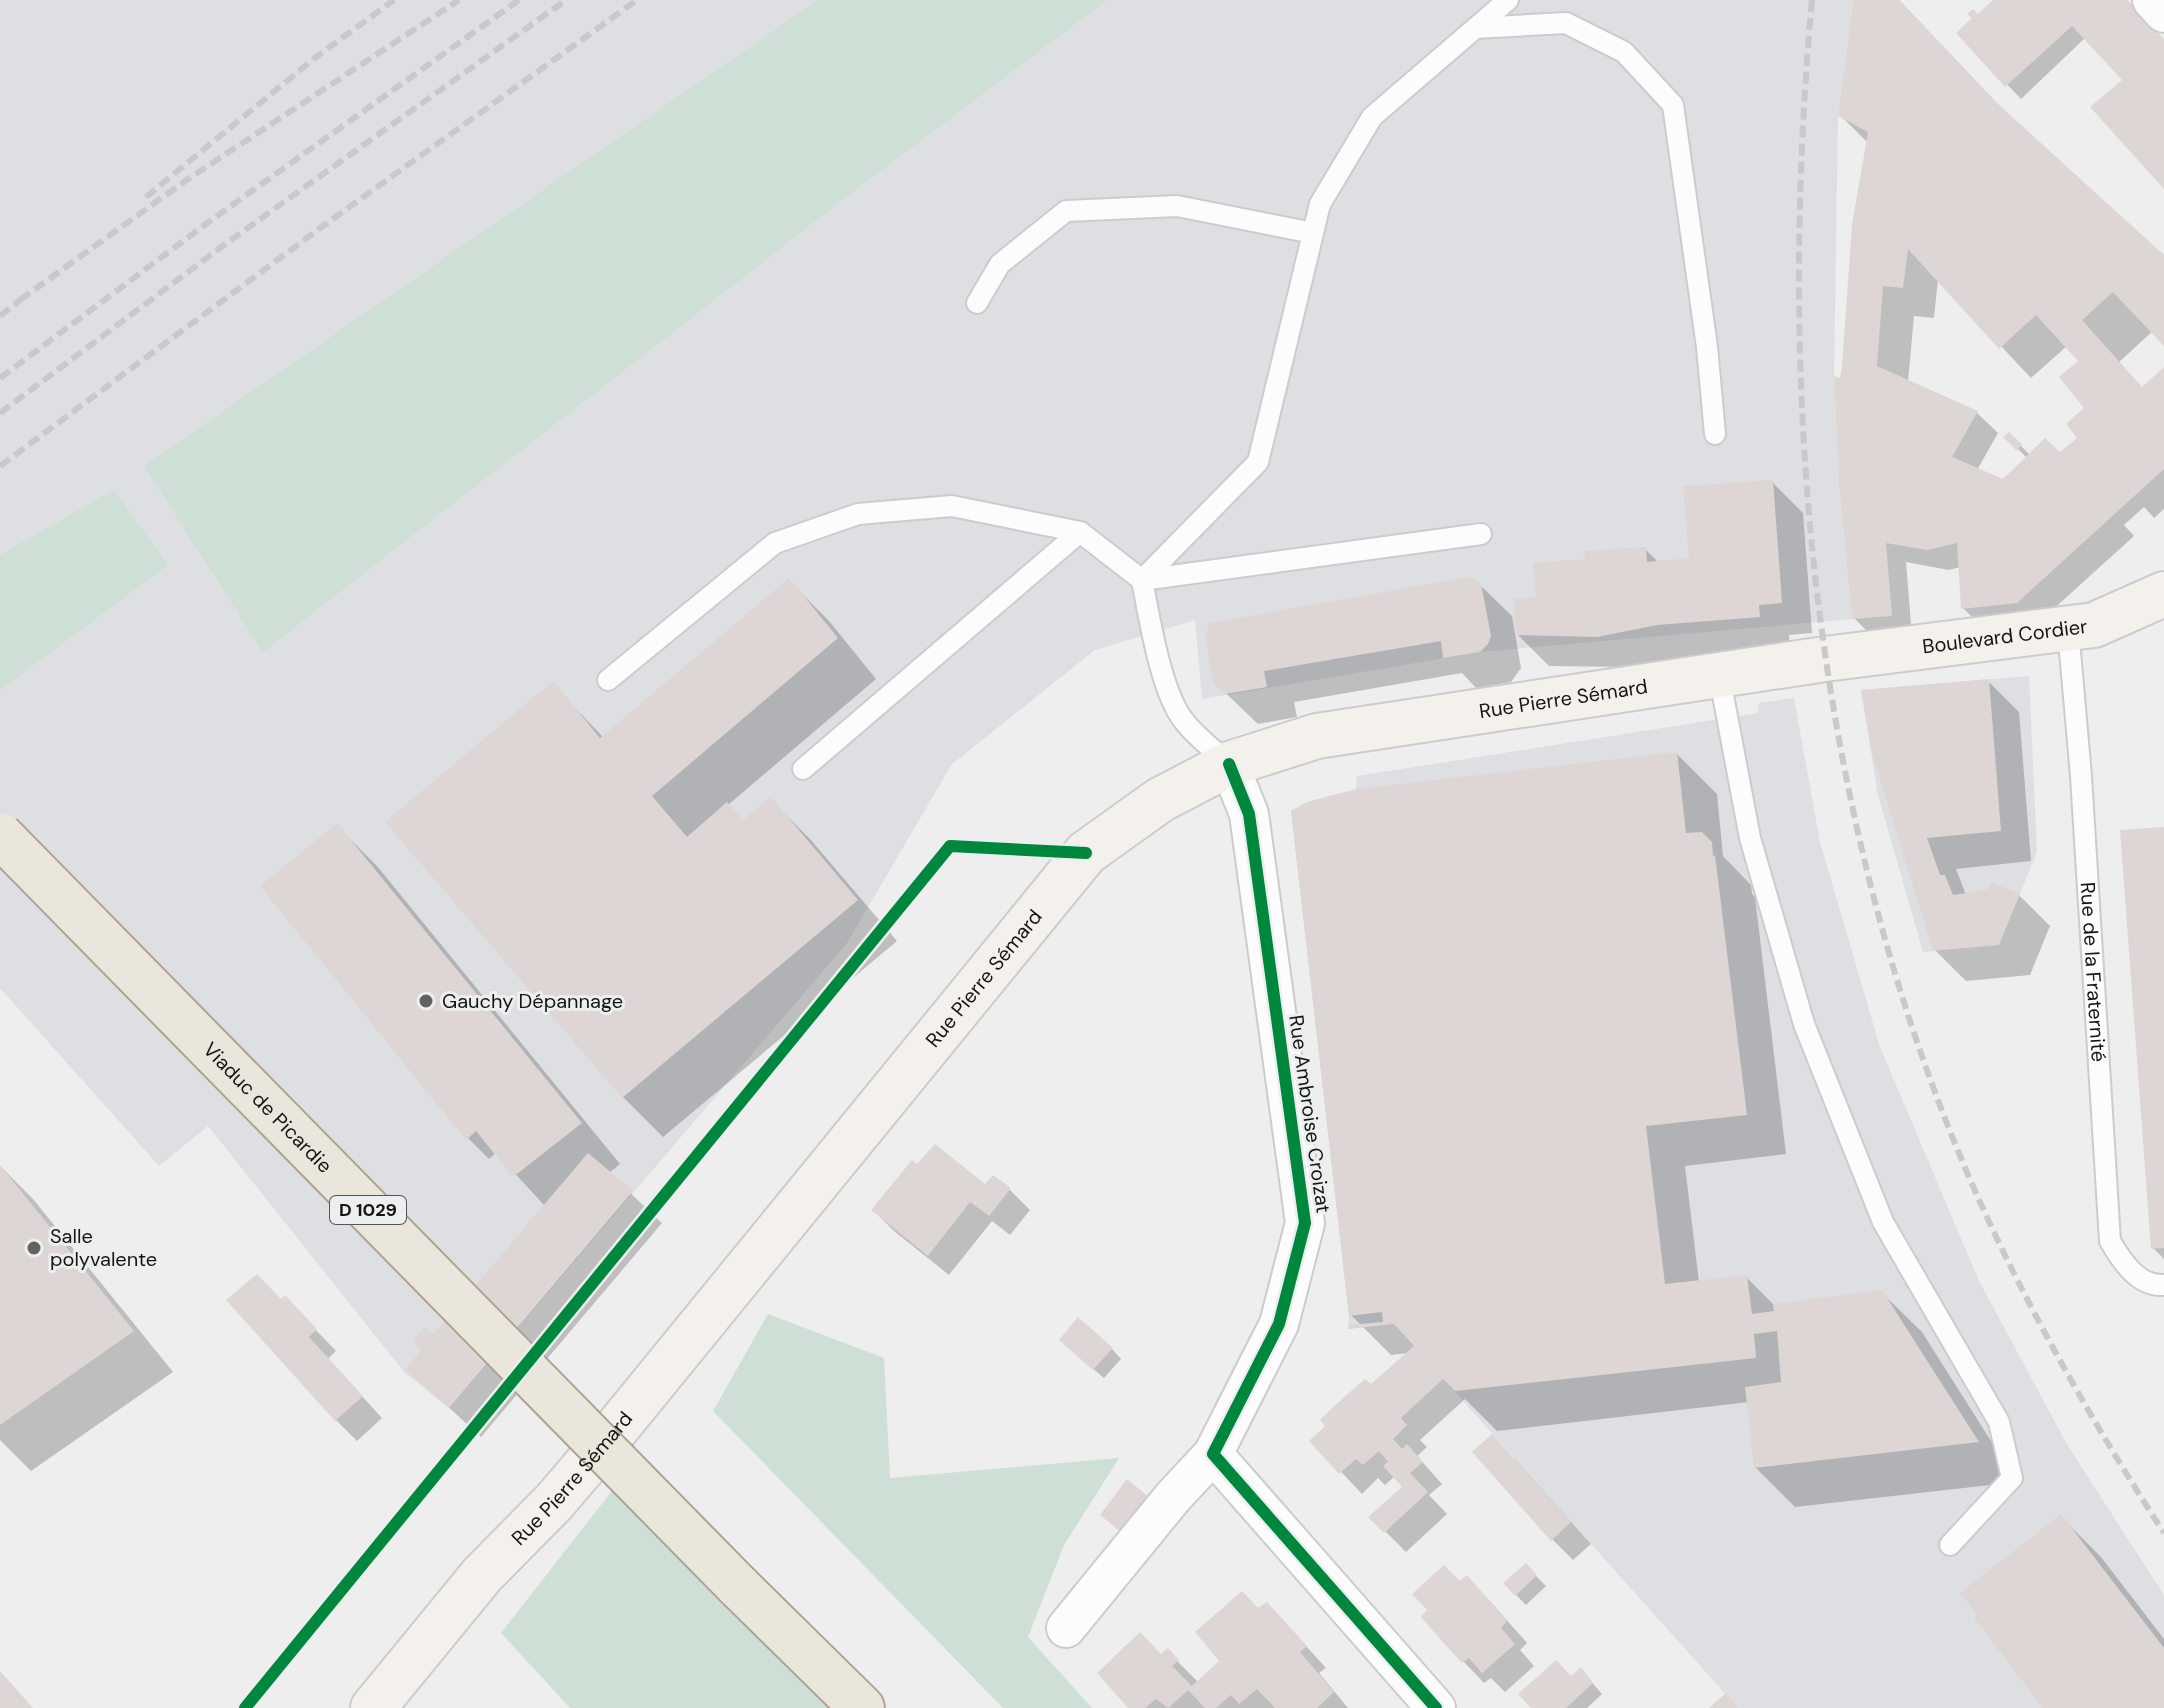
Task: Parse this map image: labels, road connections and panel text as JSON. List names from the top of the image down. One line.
{"streets":{"main road":["Boulevard Cordier","Rue Pierre Sémard","Viaduc de Picardie","D 1029"],"street":["Rue Ambroise Croizat"],"lane":["Rue de la Fraternité"]},"crossings":[["Boulevard Cordier","Rue Pierre Sémard"],["Boulevard Cordier","Rue de la Fraternité"],["Rue Pierre Sémard","Rue Ambroise Croizat"]],"places":["Gauchy Dépannage","Salle polyvalente"]}
